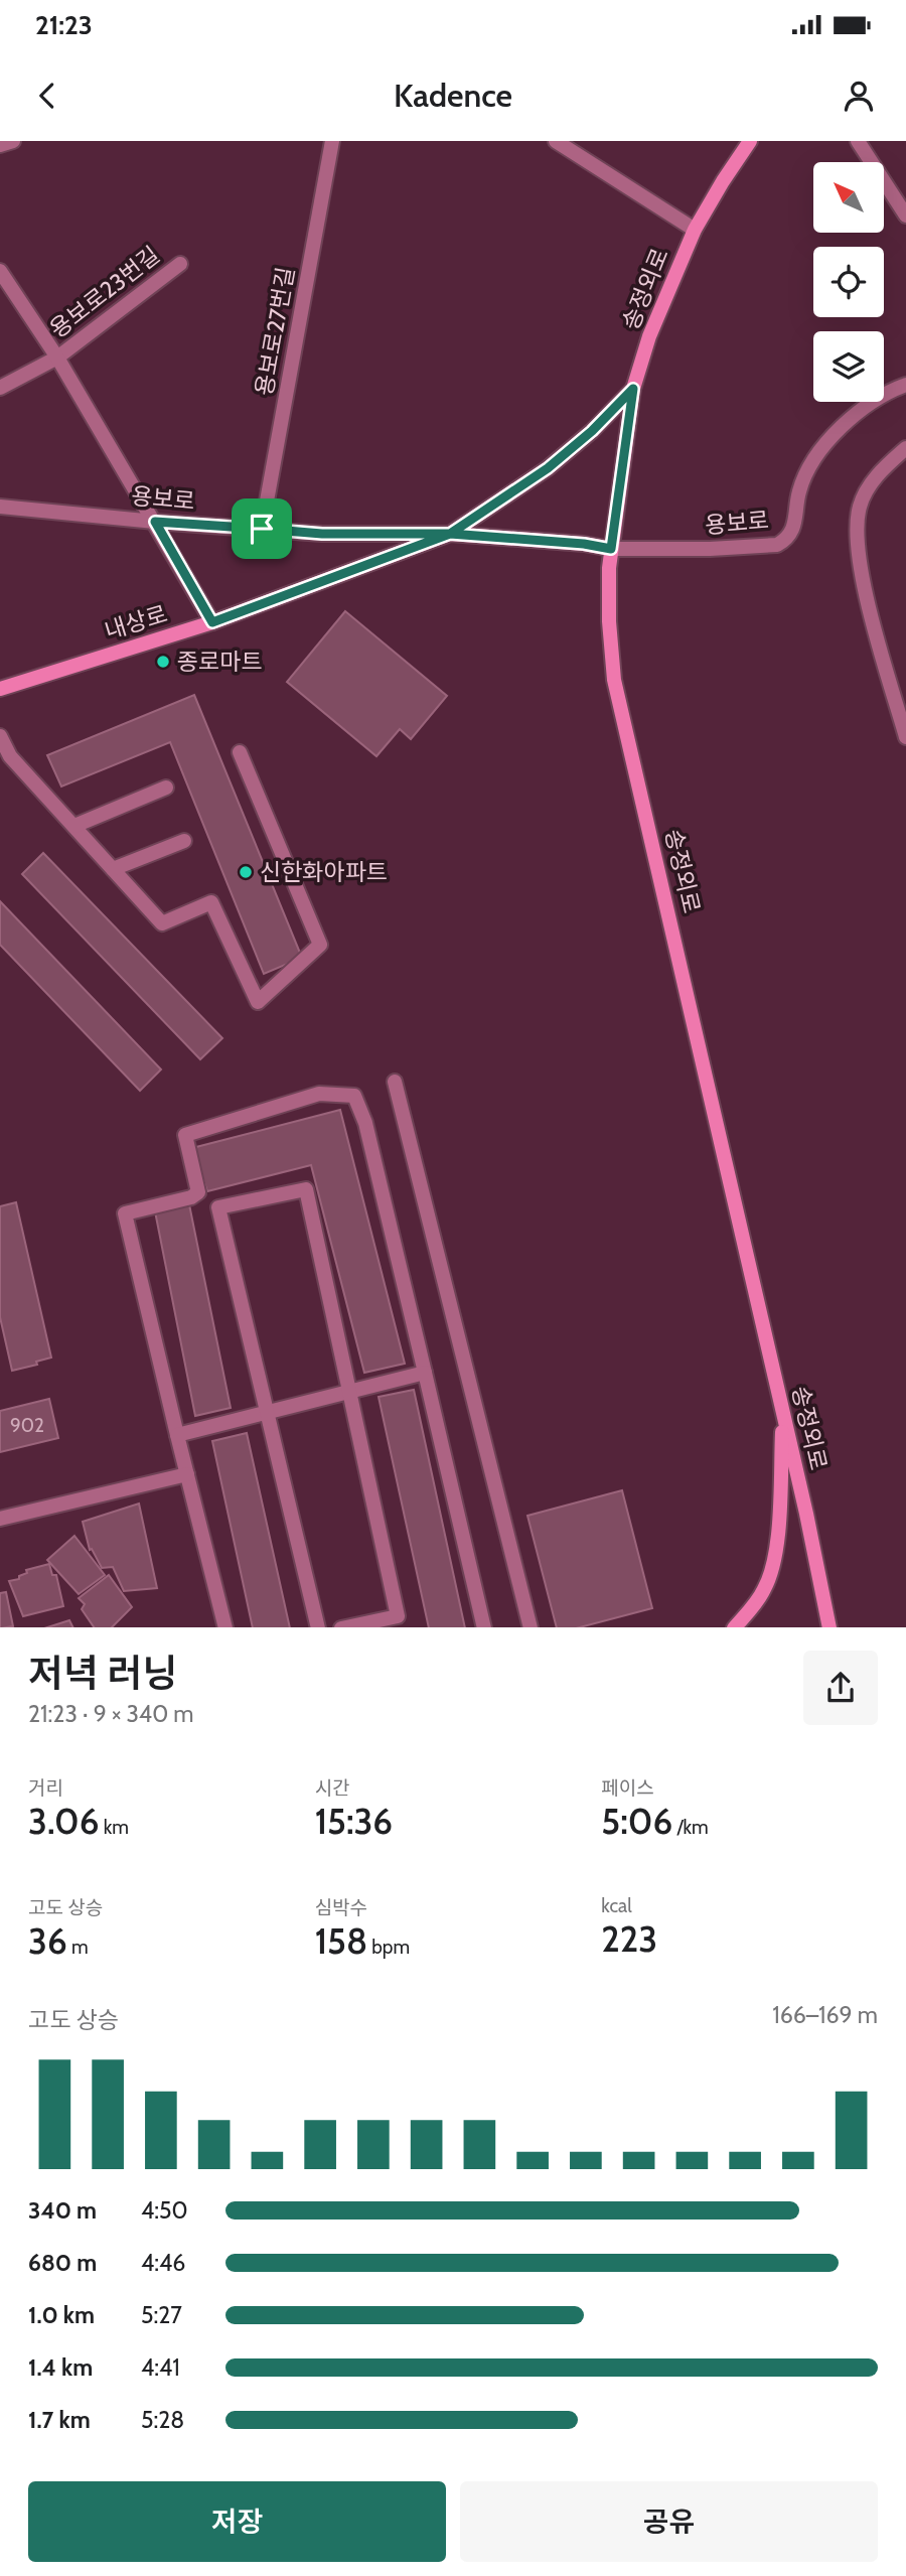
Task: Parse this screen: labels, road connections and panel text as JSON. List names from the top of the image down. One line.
{"streets":{"street":["송정외로","용보로23번길","용보로27번길","용보로","내상로"]},"crossings":[["송정외로","용보로"],["송정외로","내상로"],["용보로23번길","용보로"],["용보로23번길","내상로"],["용보로27번길","용보로"],["용보로","내상로"]],"places":["종로마트","신한화아파트"],"house_numbers":["902"],"north":"top left","page":{"status":"21:23","header":"Kadence","heading":["저녁 러닝","21:23 · 9 × 340 m"],"stats":[["거리","3.06 km"],["시간","15:36"],["페이스","5:06 /km"],["고도 상승","36 m"],["심박수","158 bpm"],["kcal","223"]],"chart":["고도 상승","166–169 m"],"list":[{"name":"340 m","note":"4:50"},{"name":"680 m","note":"4:46"},{"name":"1.0 km","note":"5:27"},{"name":"1.4 km","note":"4:41"},{"name":"1.7 km","note":"5:28"}],"buttons":["저장","공유"]}}
